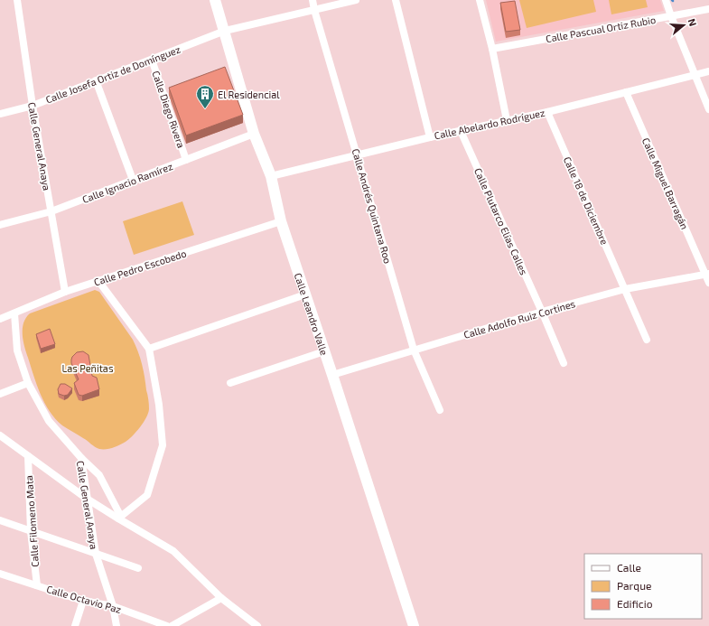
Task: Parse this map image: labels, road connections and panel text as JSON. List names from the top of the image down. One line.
{"streets":{"street":["Calle Pascual Ortiz Rubio","Calle Josefa Ortiz de Domínguez","Calle Diego Rivera","Calle Abelardo Rodríguez","Calle General Anaya","Calle Ignacio Ramírez","Calle Miguel Barragán","Calle 18 de Diciembre","Calle Andrés Quintana Roo","Calle Plutarco Elías Calles","Calle Pedro Escobedo","Calle Leandro Valle","Calle Adolfo Ruiz Cortines","Calle Filomeno Mata","Calle Octavio Paz"]},"crossings":[["Calle Josefa Ortiz de Domínguez","Calle Diego Rivera"],["Calle Josefa Ortiz de Domínguez","Calle General Anaya"],["Calle Josefa Ortiz de Domínguez","Calle Andrés Quintana Roo"],["Calle Josefa Ortiz de Domínguez","Calle Leandro Valle"],["Calle Diego Rivera","Calle Ignacio Ramírez"],["Calle Abelardo Rodríguez","Calle Miguel Barragán"],["Calle Abelardo Rodríguez","Calle 18 de Diciembre"],["Calle Abelardo Rodríguez","Calle Andrés Quintana Roo"],["Calle Abelardo Rodríguez","Calle Plutarco Elías Calles"],["Calle Abelardo Rodríguez","Calle Leandro Valle"],["Calle General Anaya","Calle Ignacio Ramírez"],["Calle General Anaya","Calle Pedro Escobedo"],["Calle General Anaya","Calle Octavio Paz"],["Calle Ignacio Ramírez","Calle Leandro Valle"],["Calle Miguel Barragán","Calle Adolfo Ruiz Cortines"],["Calle 18 de Diciembre","Calle Adolfo Ruiz Cortines"],["Calle Andrés Quintana Roo","Calle Adolfo Ruiz Cortines"],["Calle Plutarco Elías Calles","Calle Adolfo Ruiz Cortines"],["Calle Pedro Escobedo","Calle Leandro Valle"],["Calle Leandro Valle","Calle Adolfo Ruiz Cortines"],["Calle Filomeno Mata","Calle Octavio Paz"]],"parks":["Las Peñitas"],"places":{"building":["El Residencial"]},"legend":["Calle","Parque","Edificio"],"north":"right"}
